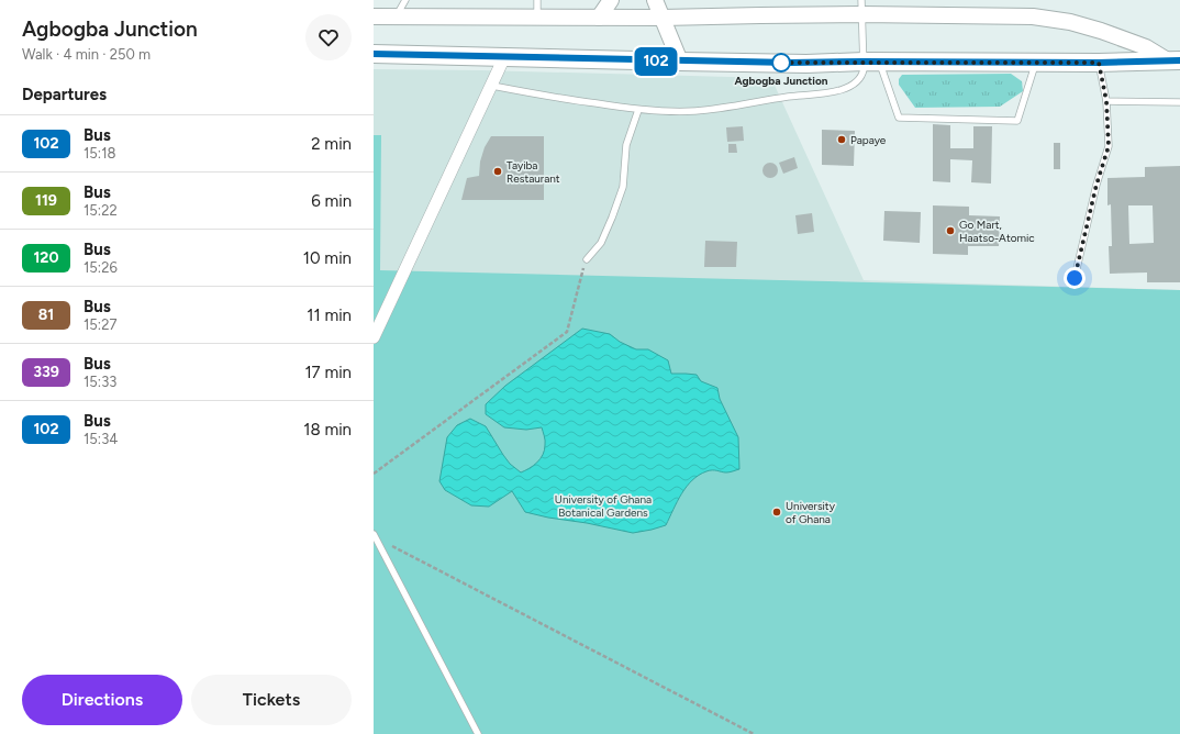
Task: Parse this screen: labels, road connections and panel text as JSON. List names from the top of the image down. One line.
{"parks":["University of Ghana Botanical Gardens"],"places":["Agbogba Junction","Papaye","Tayiba Restaurant","Go Mart, Haatso-Atomic","University of Ghana"],"lines":["bus line 102"],"page":{"heading":[["Agbogba Junction","Walk · 4 min · 250 m"],"Departures"],"on_map":"102","list":[{"mark":"102","name":"Bus","note":"15:18","value":"2 min"},{"mark":"119","name":"Bus","note":"15:22","value":"6 min"},{"mark":"120","name":"Bus","note":"15:26","value":"10 min"},{"mark":"81","name":"Bus","note":"15:27","value":"11 min"},{"mark":"339","name":"Bus","note":"15:33","value":"17 min"},{"mark":"102","name":"Bus","note":"15:34","value":"18 min"}],"buttons":["Directions","Tickets"]}}
